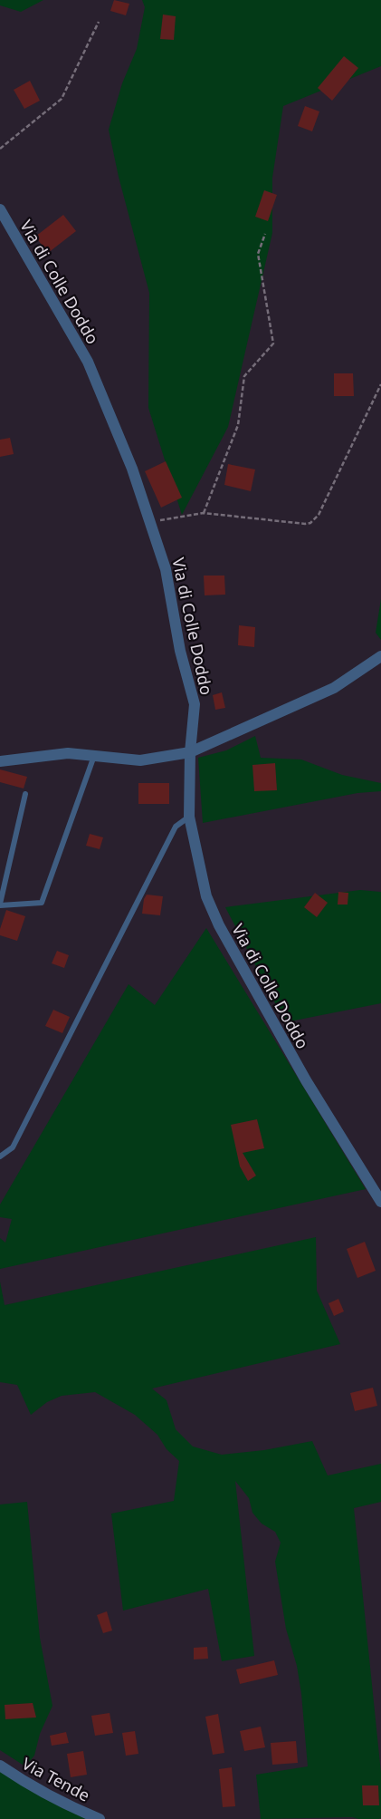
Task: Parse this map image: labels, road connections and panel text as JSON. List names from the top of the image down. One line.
{"streets":{"street":["Via di Colle Doddo","Via Tende"]}}
